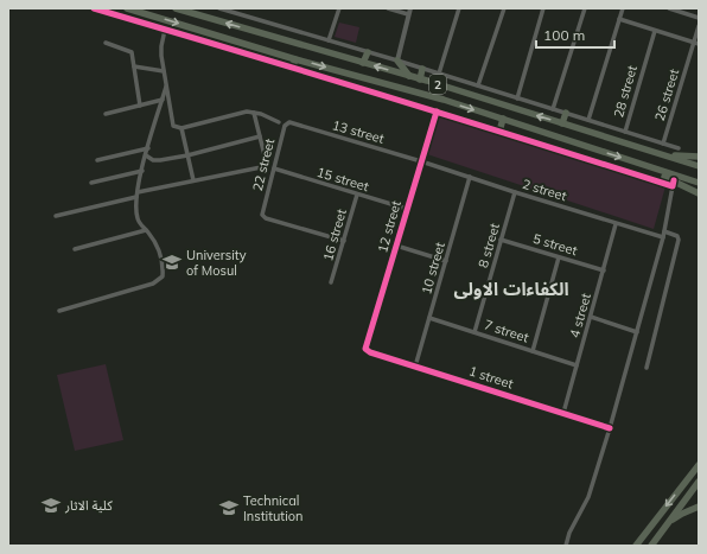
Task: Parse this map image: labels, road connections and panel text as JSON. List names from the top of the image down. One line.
{"streets":{"highway":["2"],"street":["28 street","26 street","13 street","22 street","15 street","2 street","12 street","16 street","5 street","8 street","10 street","4 street","7 street","1 street"]},"crossings":[["13 street","22 street"],["13 street","2 street"],["13 street","12 street"],["22 street","15 street"],["22 street","16 street"],["15 street","12 street"],["15 street","16 street"],["2 street","12 street"],["2 street","8 street"],["2 street","10 street"],["2 street","4 street"],["12 street","1 street"],["5 street","8 street"],["5 street","4 street"],["8 street","7 street"],["10 street","7 street"],["10 street","1 street"],["4 street","7 street"],["4 street","1 street"]],"districts":["الكفاءات الاولى"],"places":{"school or university":["University of Mosul","كلية الاثار","Technical Institution"]},"scale_bar":"100 m"}
